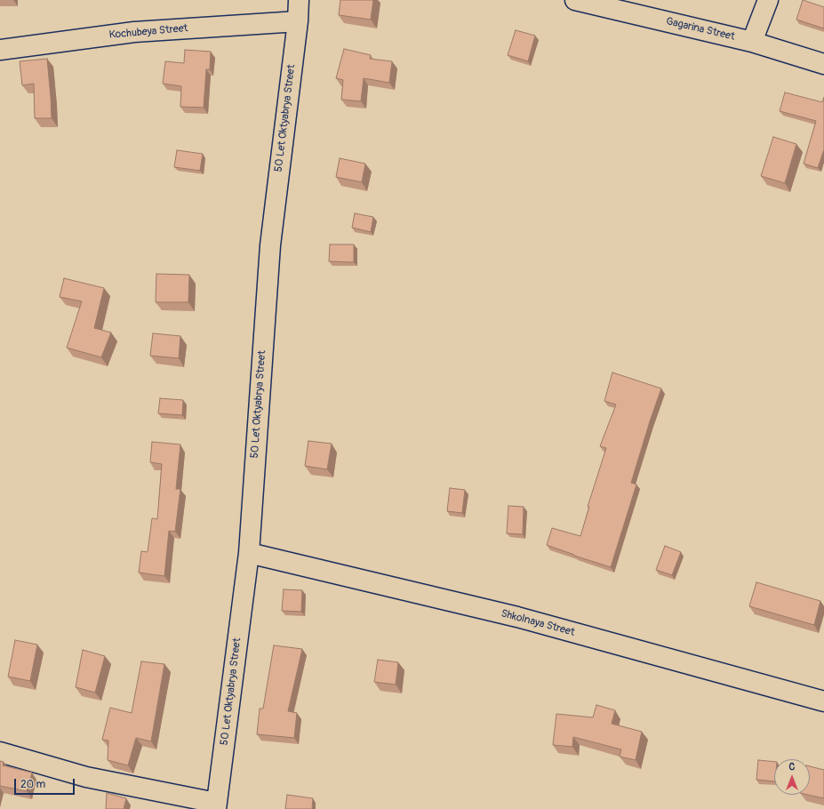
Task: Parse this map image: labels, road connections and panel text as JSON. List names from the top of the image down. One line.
{"streets":{"street":["Gagarina Street","Kochubeya Street","50 Let Oktyabrya Street","Shkolnaya Street"]},"crossings":[["Kochubeya Street","50 Let Oktyabrya Street"],["50 Let Oktyabrya Street","Shkolnaya Street"]],"scale_bar":"20 m","north":"top"}
